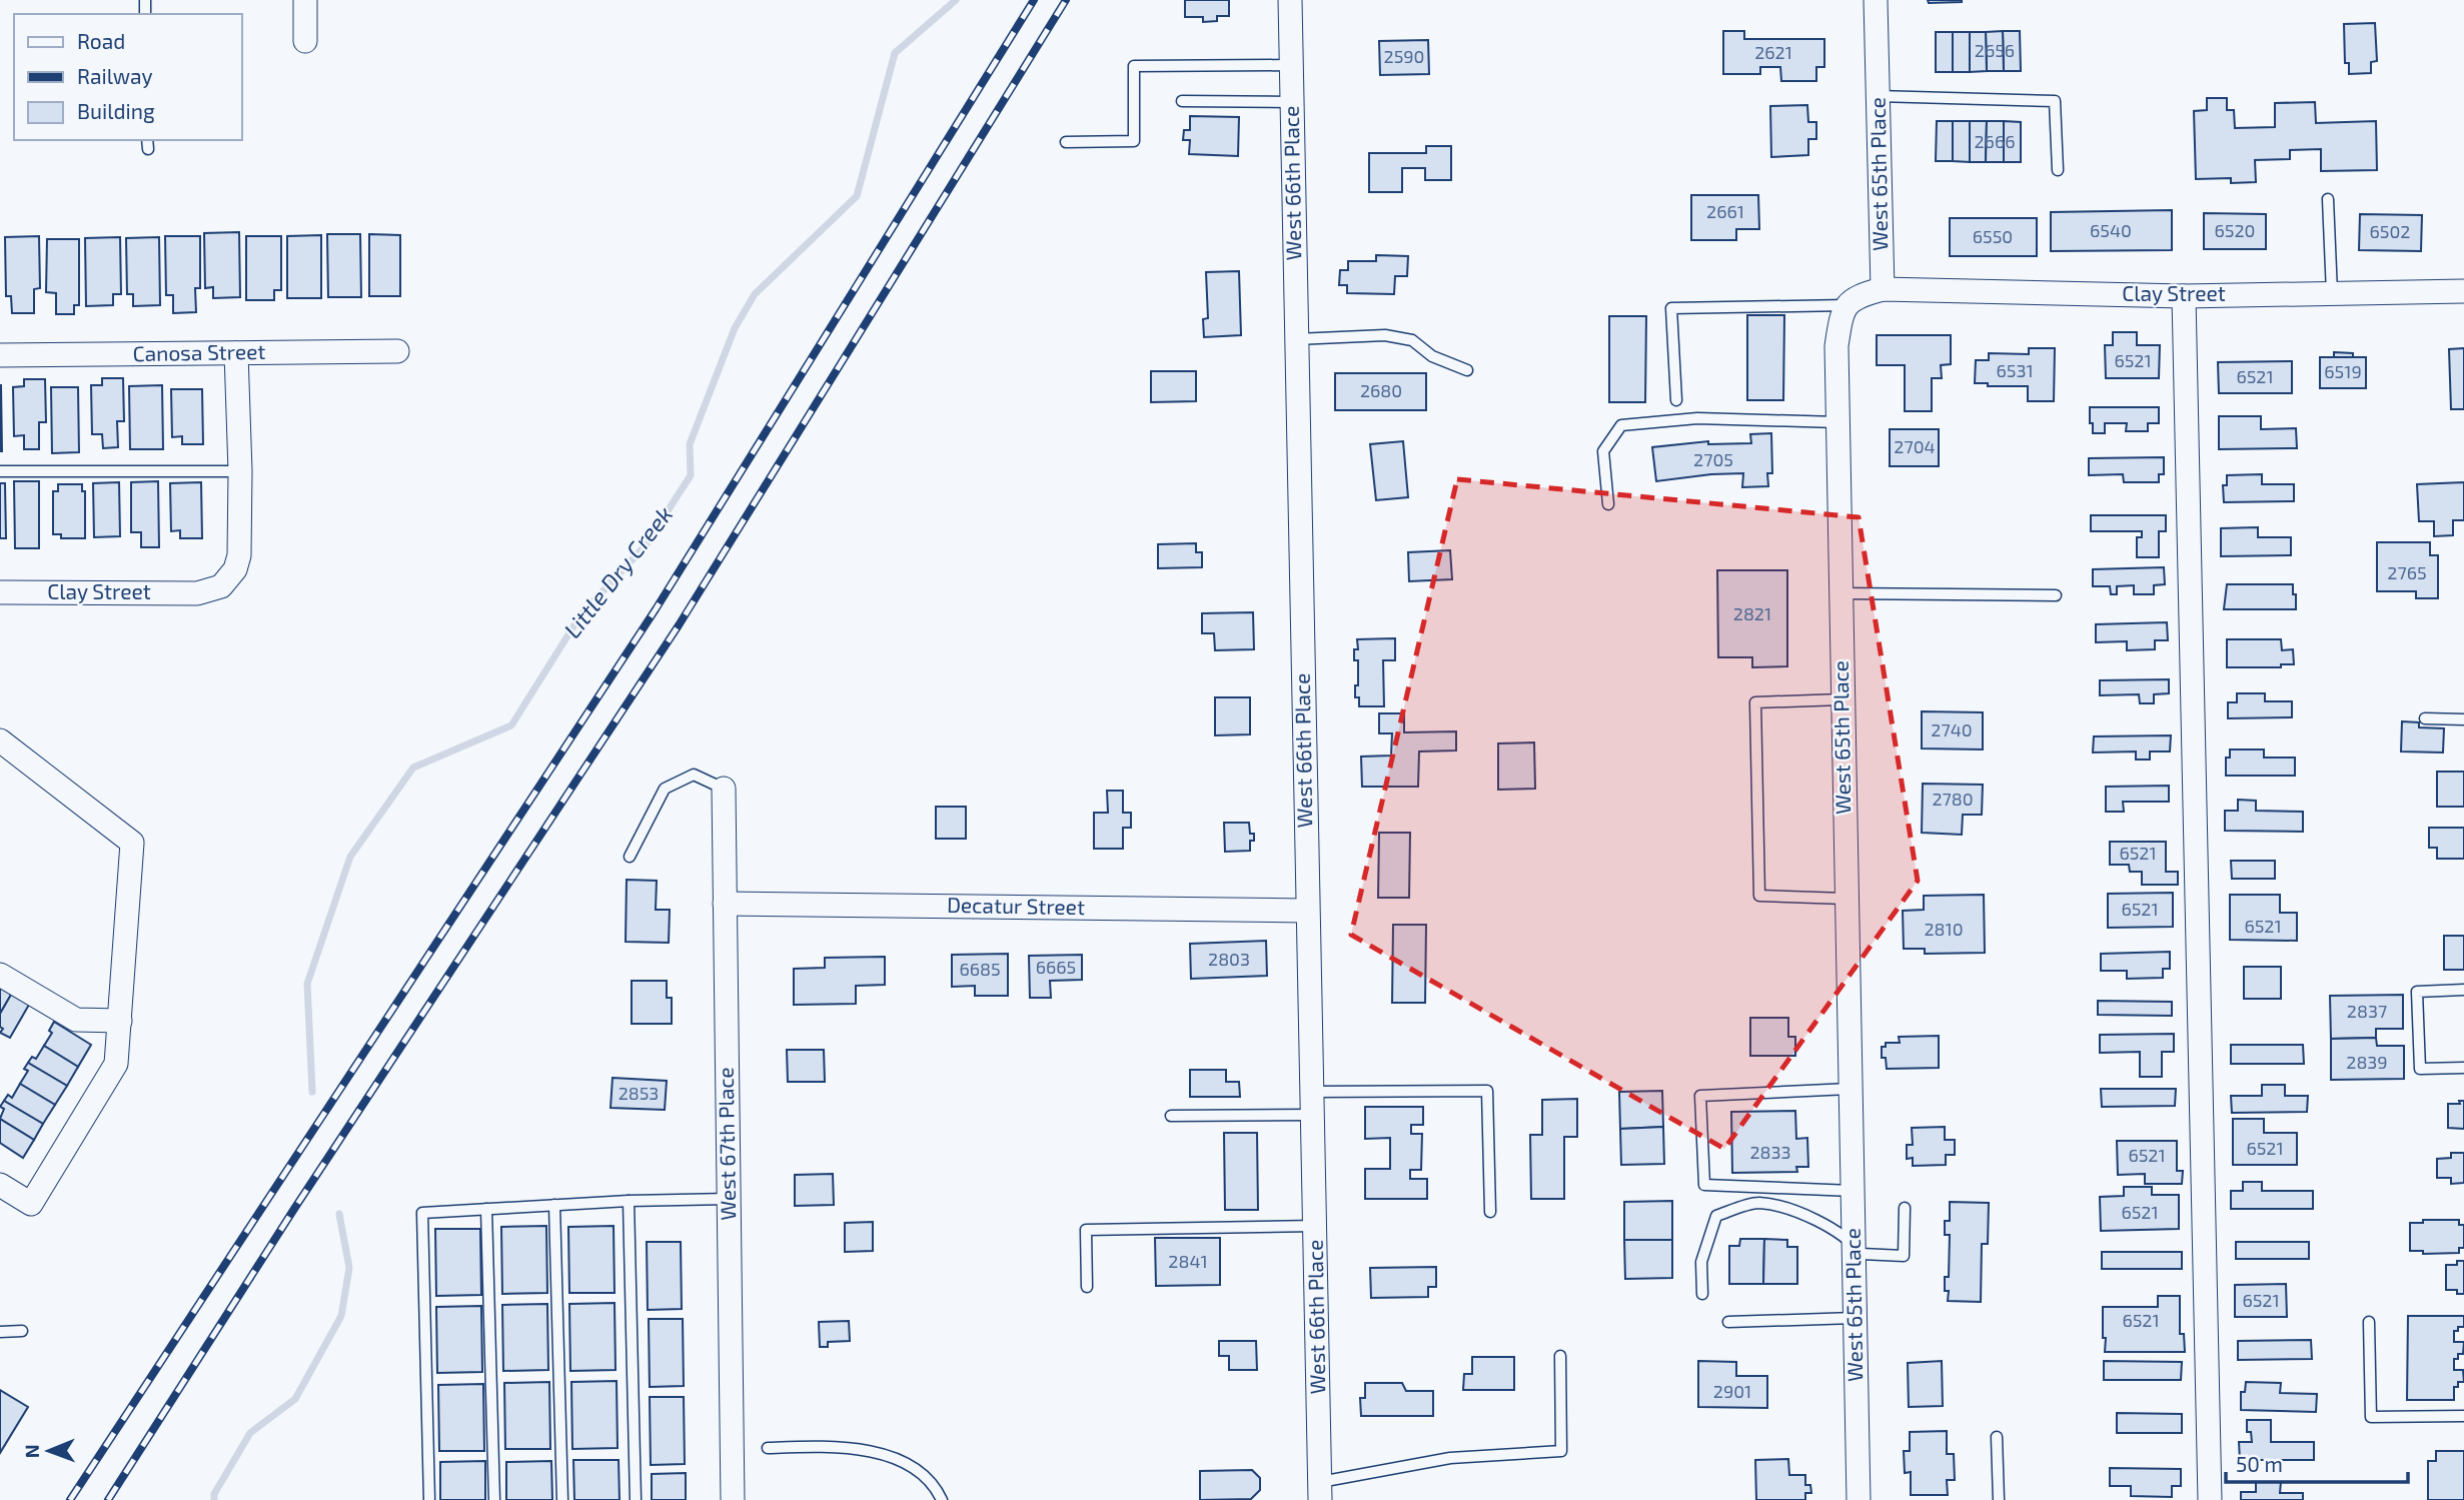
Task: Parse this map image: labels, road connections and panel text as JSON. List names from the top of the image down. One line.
{"streets":{"street":["West 65th Place","West 66th Place","Clay Street","Canosa Street","Decatur Street","West 67th Place"]},"crossings":[["West 65th Place","Clay Street"],["West 66th Place","Decatur Street"],["Decatur Street","West 67th Place"]],"water":["Little Dry Creek"],"house_numbers":["2656","2621","2590","2666","2661","6540","6520","6502","6550","6521","6531","6519","6521","2680","2704","2705","2765","2821","2740","2780","6521","6521","6521","2810","2803","6665","6685","2837","2839","2853","6521","2833","6521","6521","2841","6521","6521","2901"],"legend":["Road","Railway","Building"],"scale_bar":"50 m","north":"left"}
